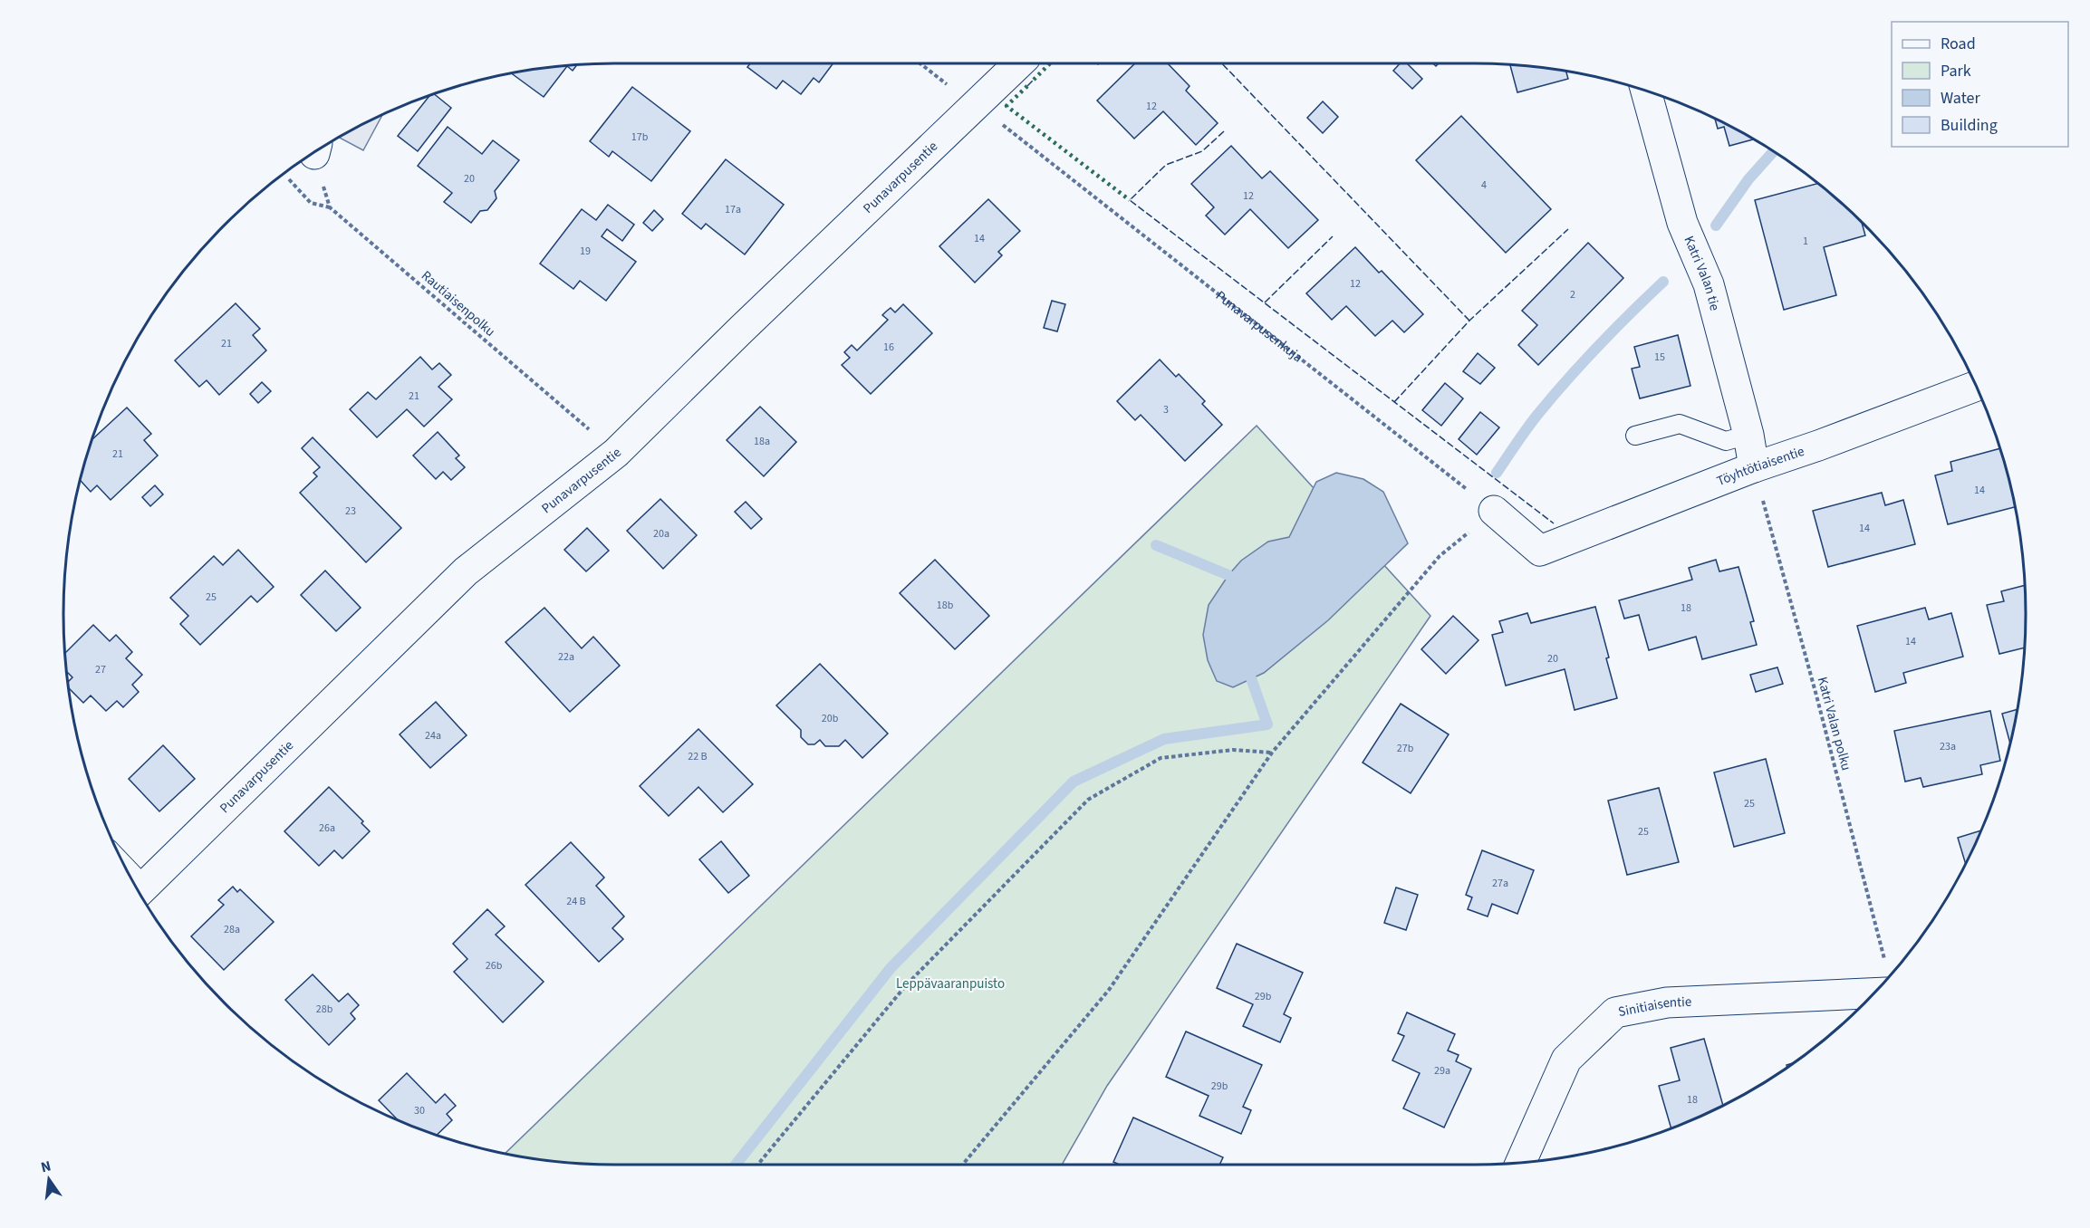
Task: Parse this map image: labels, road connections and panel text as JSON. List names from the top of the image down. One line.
{"streets":{"street":["Punavarpusentie","Katri Valan tie","Töyhtötiaisentie","Sinitiaisentie"],"path":["Rautiaisenpolku","Punavarpusenkuja","Katri Valan polku"]},"crossings":[["Punavarpusentie","Rautiaisenpolku"],["Punavarpusentie","Punavarpusenkuja"],["Katri Valan tie","Töyhtötiaisentie"],["Katri Valan tie","Katri Valan polku"],["Punavarpusenkuja","Töyhtötiaisentie"],["Töyhtötiaisentie","Katri Valan polku"],["Katri Valan polku","Sinitiaisentie"]],"parks":["Leppävaaranpuisto"],"house_numbers":["12","17b","20","4","12","17a","14","1","19","12","2","21","16","15","21","3","18a","21","14","23","14","20a","25","18b","18","14","22a","20","27","20b","24a","23a","27b","22 B","25","26a","25","27a","24 B","28a","26b","29b","28b","29a","29b","18","30"],"legend":["Road","Park","Water","Building"],"north":"top"}
